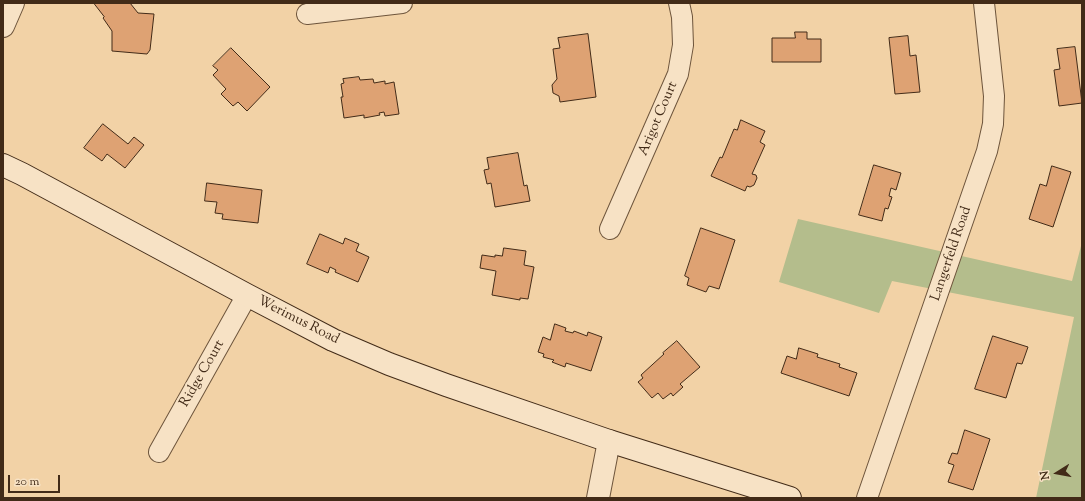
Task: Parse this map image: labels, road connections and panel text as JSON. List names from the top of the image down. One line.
{"streets":{"main road":["Werimus Road"],"street":["Arigot Court","Langerfeld Road","Ridge Court"]},"crossings":[["Werimus Road","Ridge Court"]],"scale_bar":"20 m","north":"left"}
